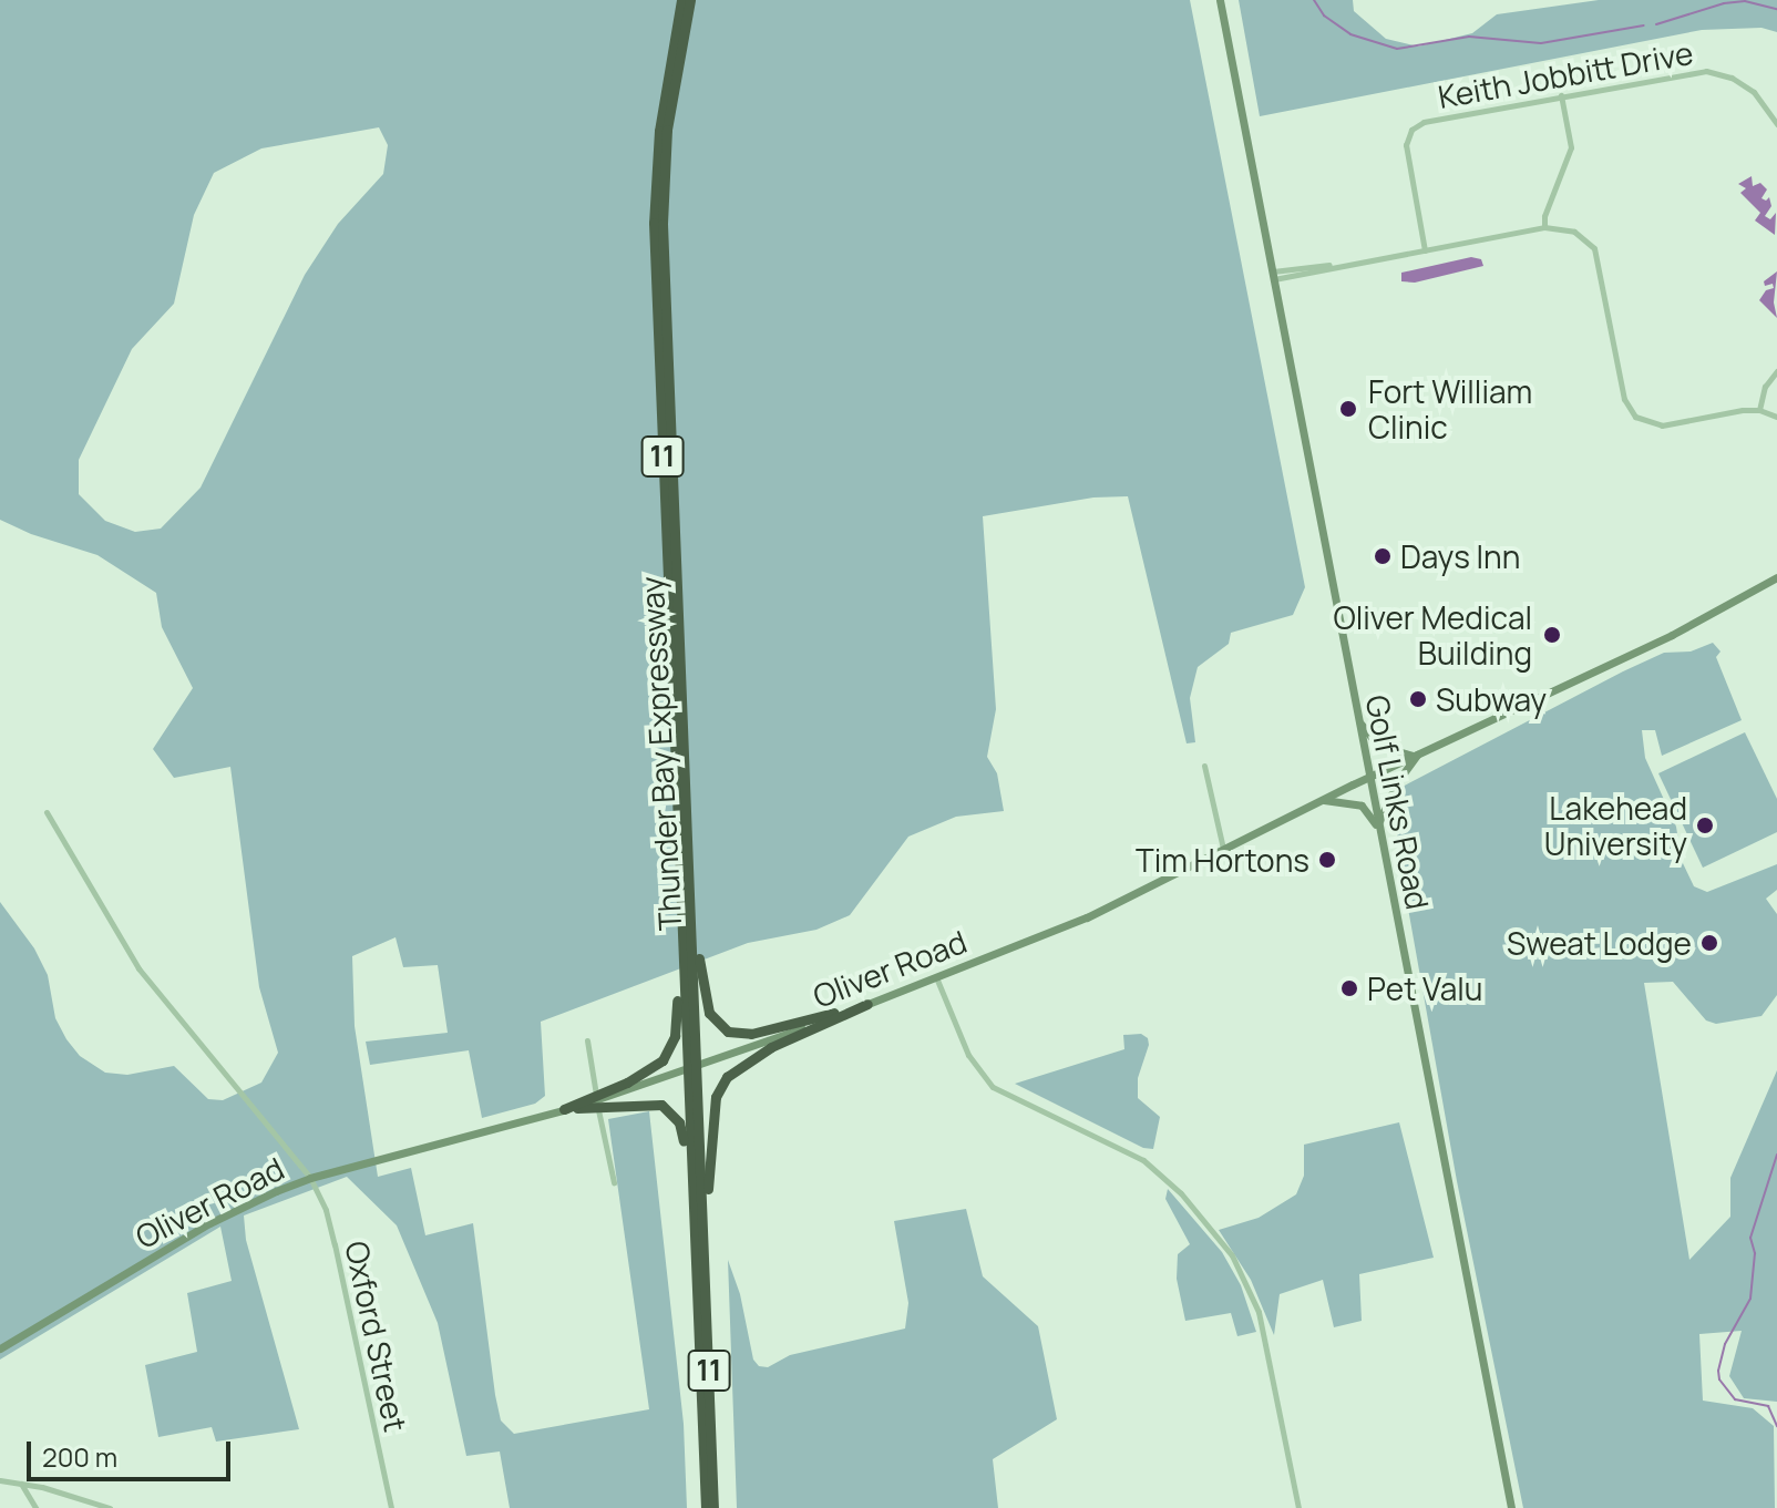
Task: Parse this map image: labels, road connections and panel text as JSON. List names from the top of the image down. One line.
{"streets":{"highway":["11","Thunder Bay Expressway"],"main road":["Golf Links Road","Oliver Road"],"street":["Keith Jobbitt Drive","Oxford Street"]},"crossings":[["Thunder Bay Expressway","Oliver Road"],["Golf Links Road","Oliver Road"],["Oliver Road","Oxford Street"]],"places":["Fort William Clinic","Days Inn","Oliver Medical Building","Subway","Lakehead University","Tim Hortons","Sweat Lodge","Pet Valu"],"scale_bar":"200 m"}
